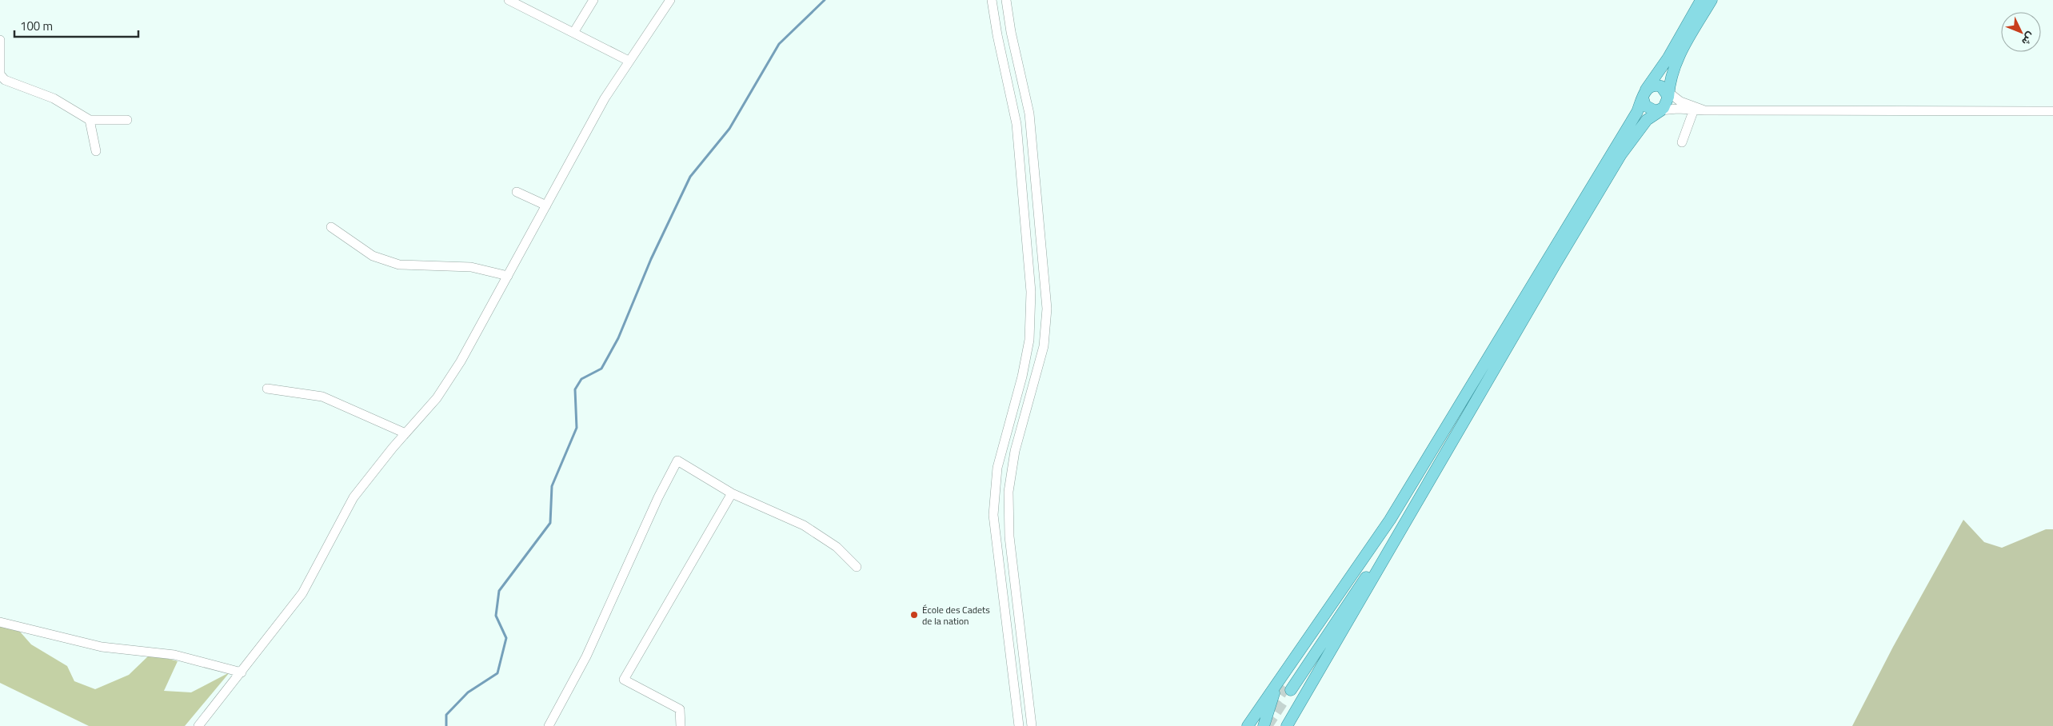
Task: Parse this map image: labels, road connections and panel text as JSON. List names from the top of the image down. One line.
{"places":["École des Cadets de la nation"],"scale_bar":"100 m","north":"bottom right"}
